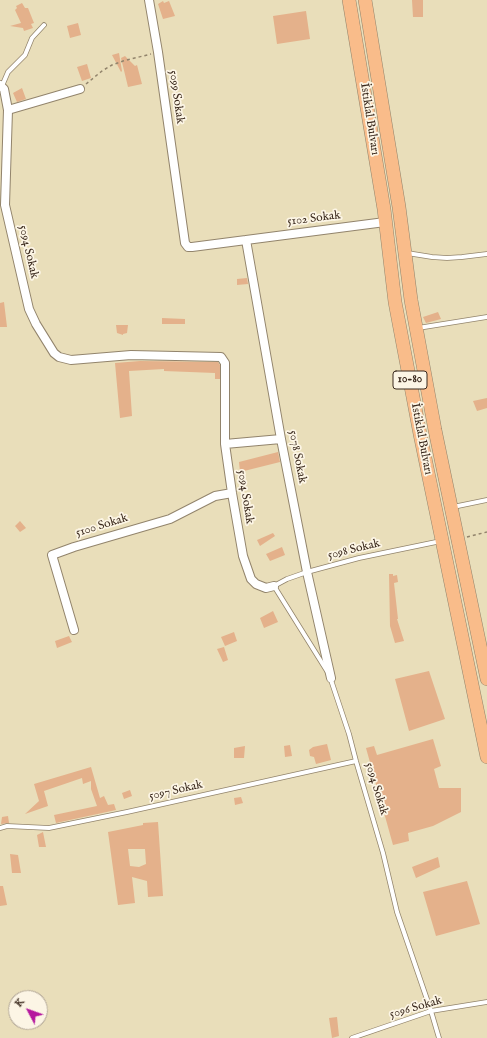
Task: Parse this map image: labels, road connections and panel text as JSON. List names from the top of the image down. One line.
{"streets":{"main road":["İstiklal Bulvarı","10-80"],"street":["5099 Sokak","5102 Sokak","5094 Sokak","5078 Sokak","5100 Sokak"],"lane":["5098 Sokak","5097 Sokak","5096 Sokak"]},"crossings":[["5099 Sokak","5102 Sokak"],["5099 Sokak","5078 Sokak"],["İstiklal Bulvarı","5102 Sokak"],["İstiklal Bulvarı","5098 Sokak"],["5102 Sokak","5078 Sokak"],["5094 Sokak","5078 Sokak"],["5094 Sokak","5100 Sokak"],["5094 Sokak","5098 Sokak"],["5094 Sokak","5097 Sokak"],["5094 Sokak","5096 Sokak"],["5078 Sokak","5098 Sokak"]],"north":"top left"}
